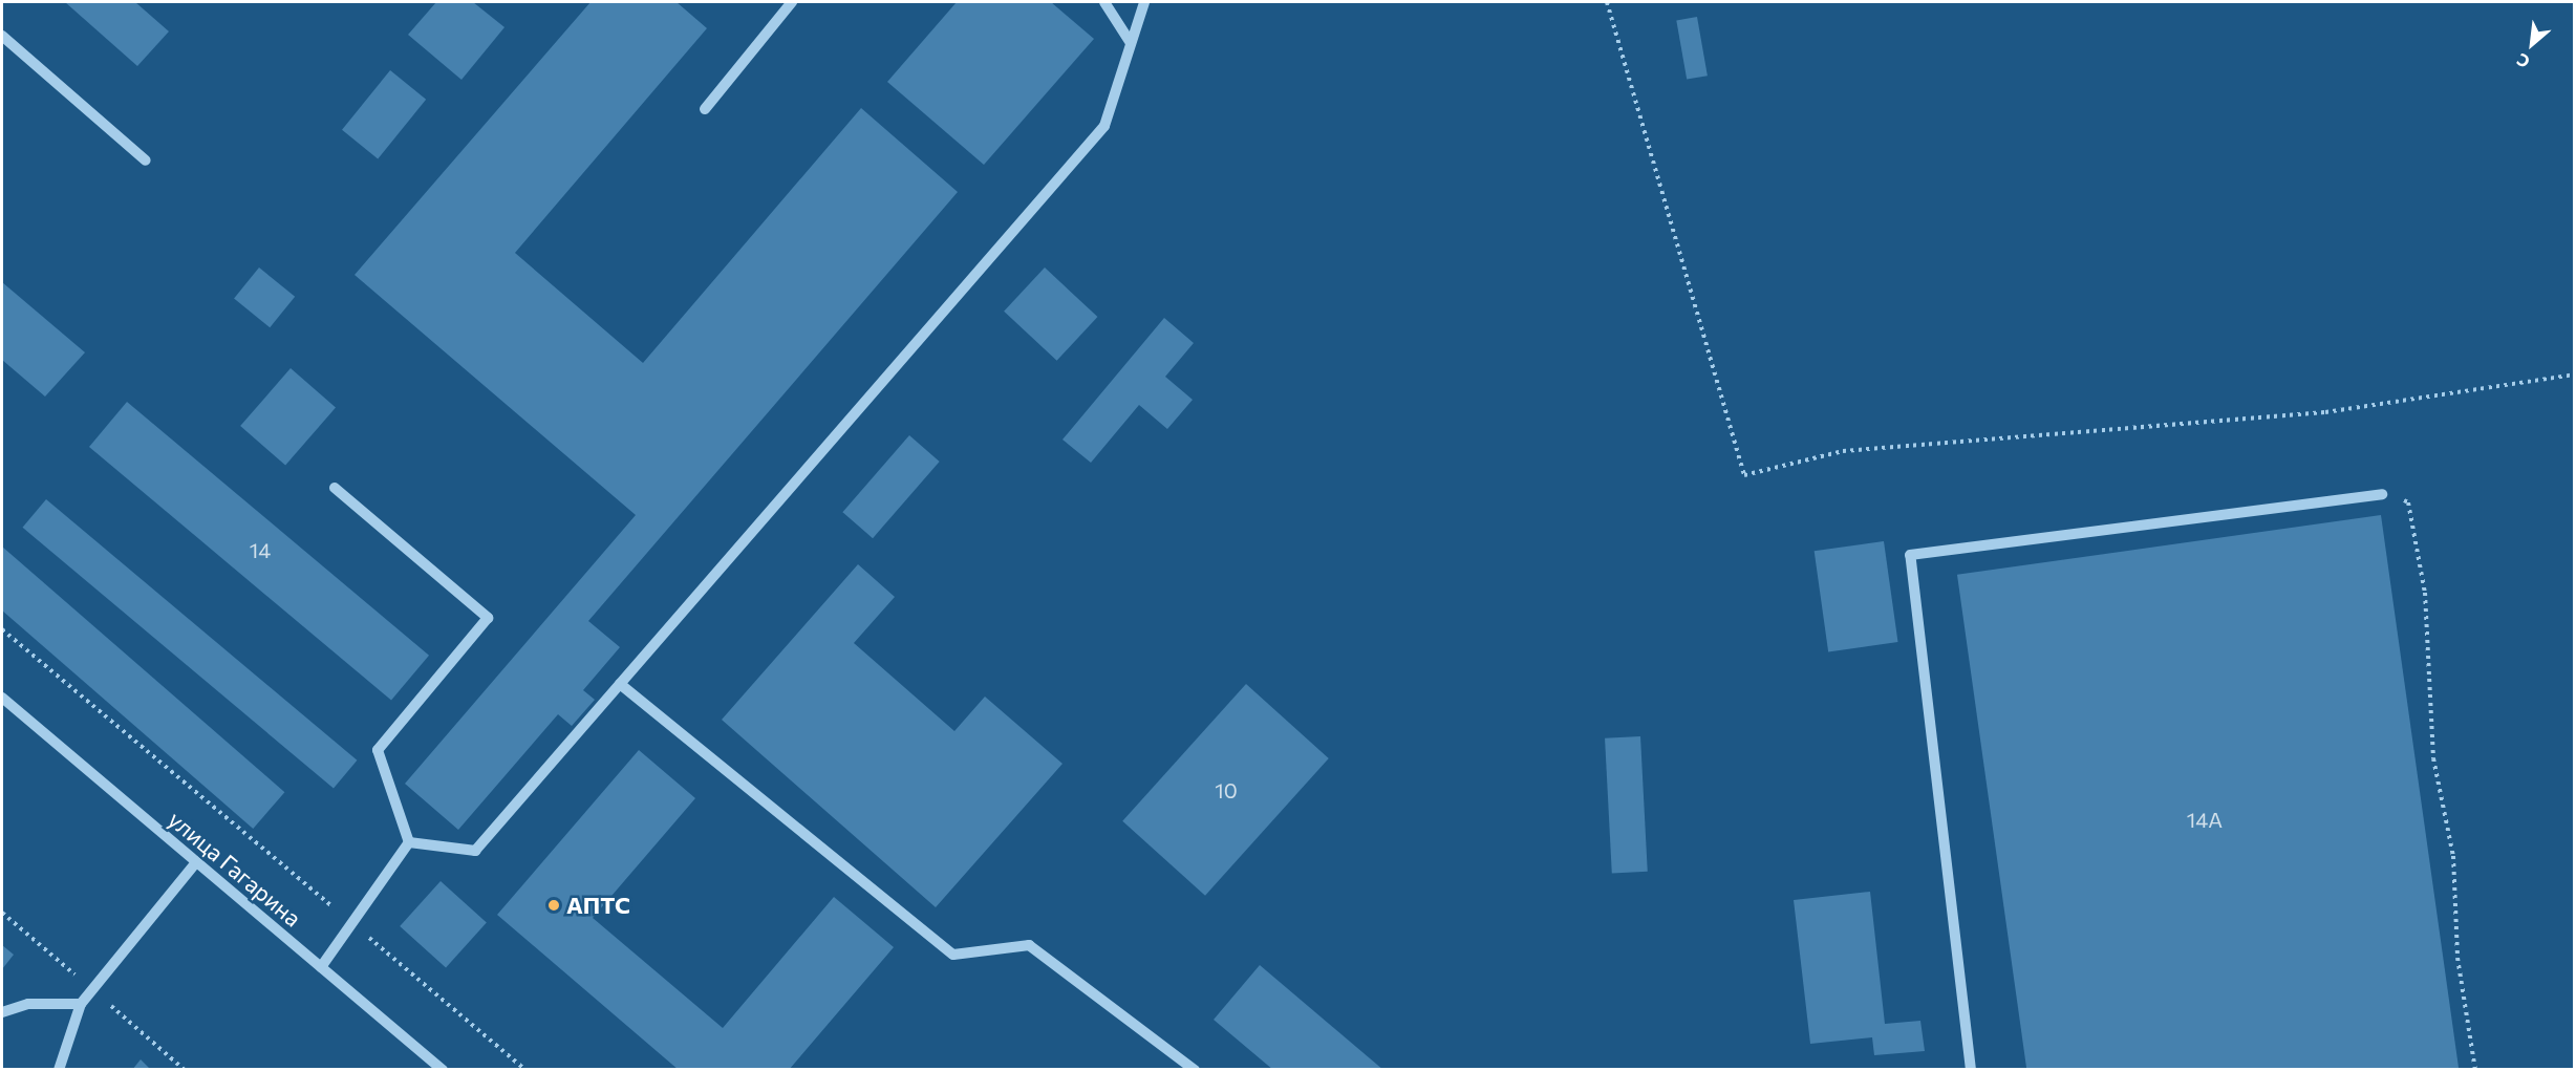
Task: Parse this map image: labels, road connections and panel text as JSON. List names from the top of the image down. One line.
{"streets":{"street":["улица Гагарина"]},"places":["АПТС"],"house_numbers":["14","10","14А"],"north":"bottom left"}
